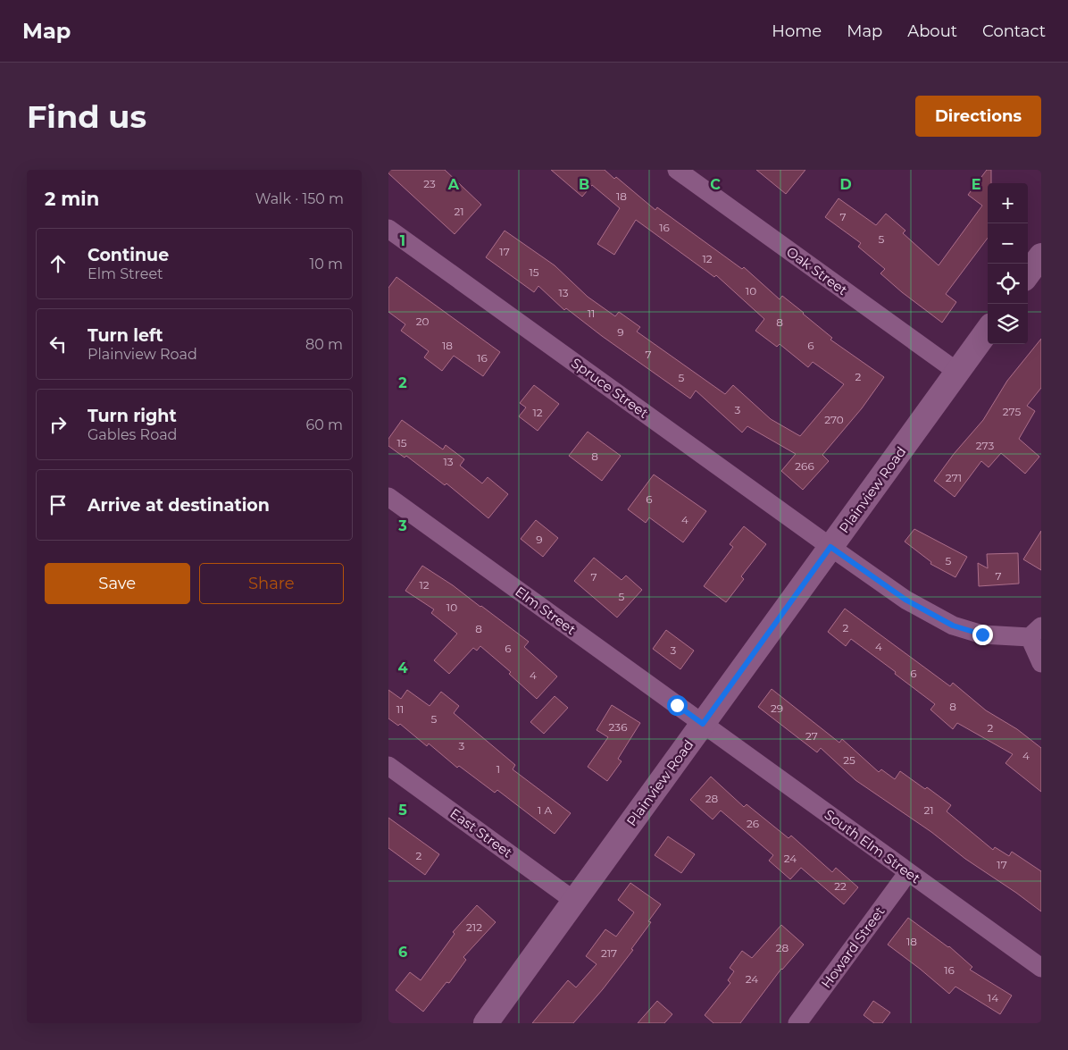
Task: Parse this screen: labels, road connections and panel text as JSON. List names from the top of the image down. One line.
{"streets":{"main road":["Plainview Road"],"street":["Oak Street","Spruce Street","Elm Street","East Street","South Elm Street","Howard Street"]},"crossings":[["Oak Street","Plainview Road"],["Spruce Street","Plainview Road"],["Plainview Road","Elm Street"],["Plainview Road","East Street"],["Plainview Road","South Elm Street"],["Elm Street","South Elm Street"],["South Elm Street","Howard Street"]],"house_numbers":["23","18","21","7","16","5","17","12","15","10","13","11","20","8","9","18","6","7","16","2","5","3","275","12","270","15","273","8","13","266","271","6","4","9","5","7","7","12","5","10","2","8","4","6","3","6","4","8","29","11","5","236","2","27","3","4","25","1","28","1 A","21","26","2","24","17","22","212","18","28","217","16","24","14"],"page":{"header":"Map","nav":["Home","Map","About","Contact"],"buttons":["Directions",["Save","Share"]],"title":"Find us","heading":["2 min","Walk · 150 m"],"map_buttons":["+","−"],"list":[["Continue","Elm Street","10 m"],["Turn left","Plainview Road","80 m"],["Turn right","Gables Road","60 m"],"Arrive at destination"]},"grid":{"columns":["A","B","C","D","E"],"rows":["1","2","3","4","5","6"]}}
